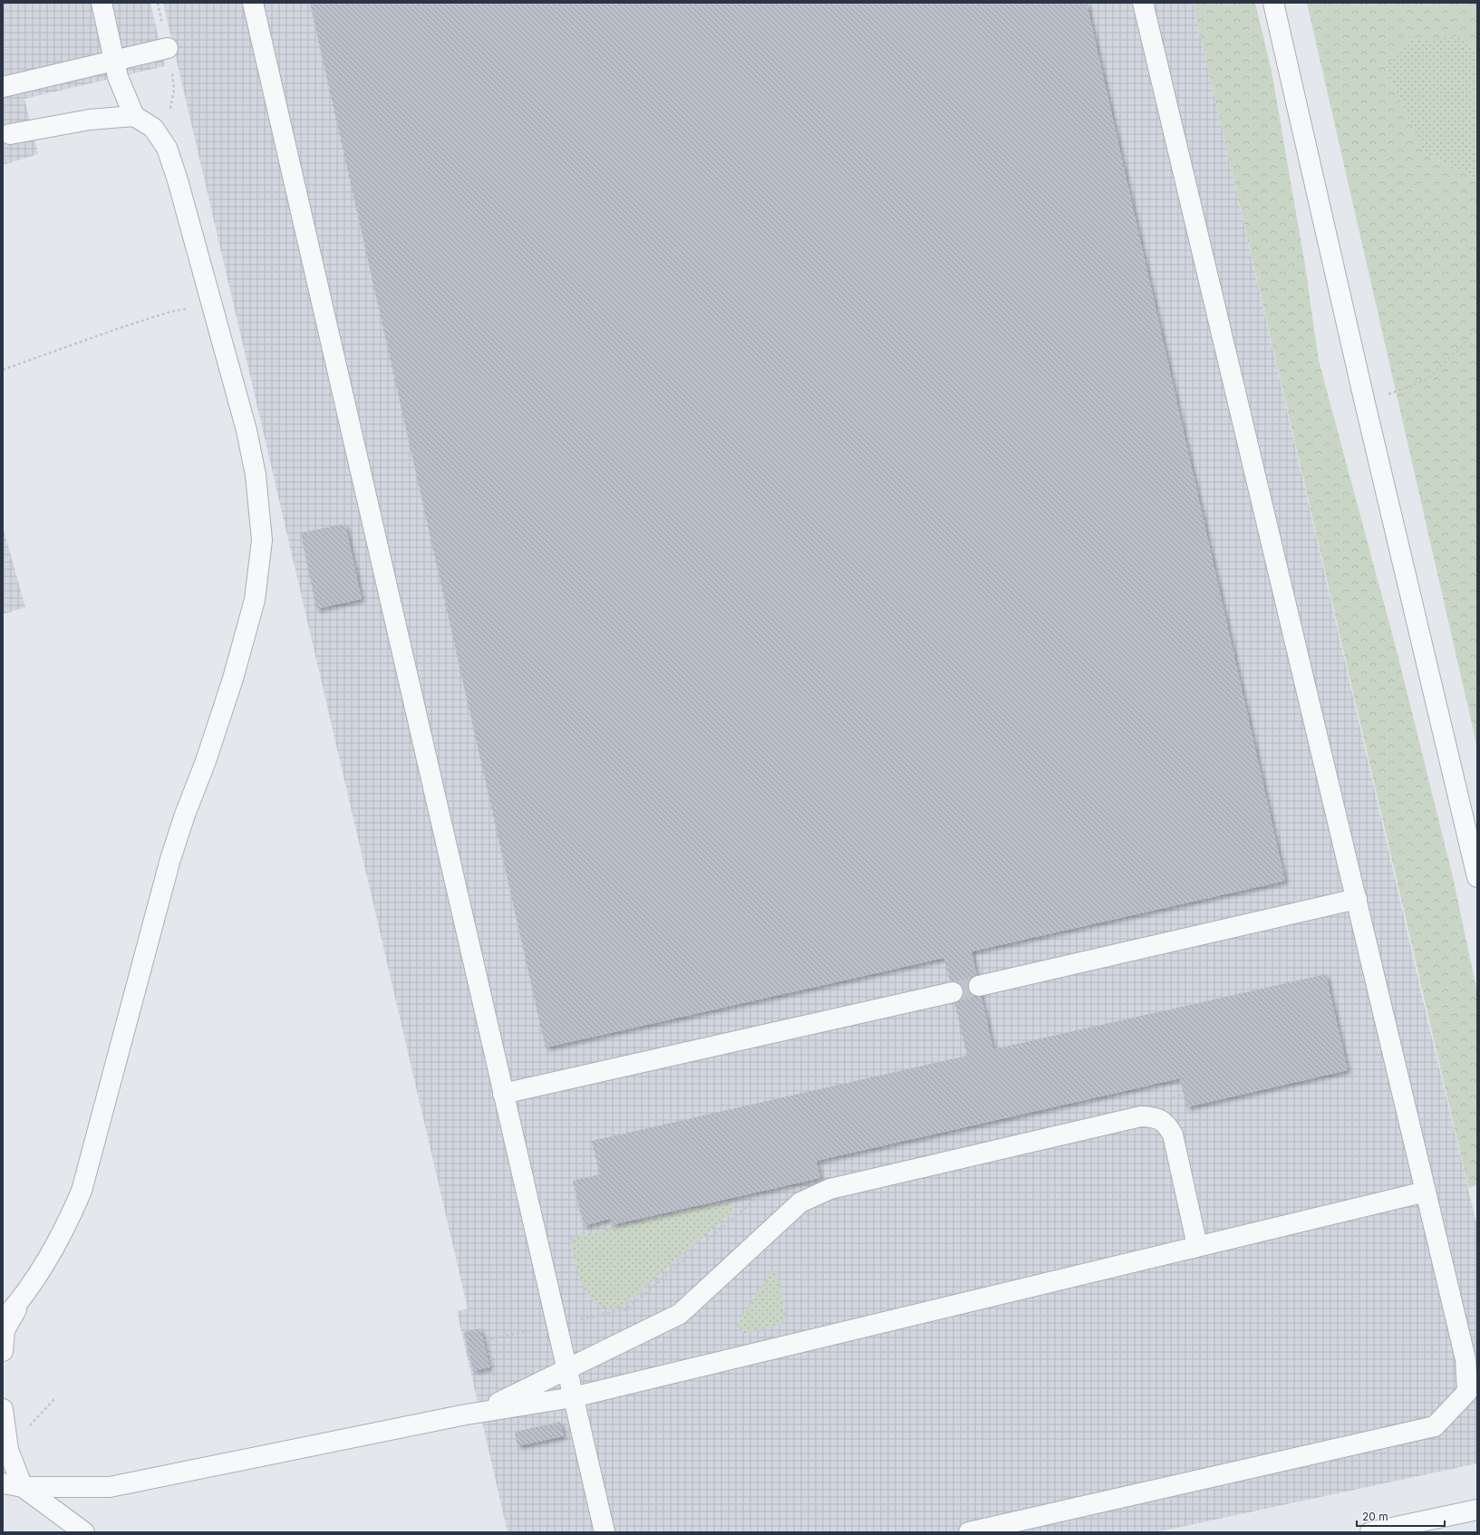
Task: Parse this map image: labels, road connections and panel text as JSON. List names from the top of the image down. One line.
{"scale_bar":"20 m"}
